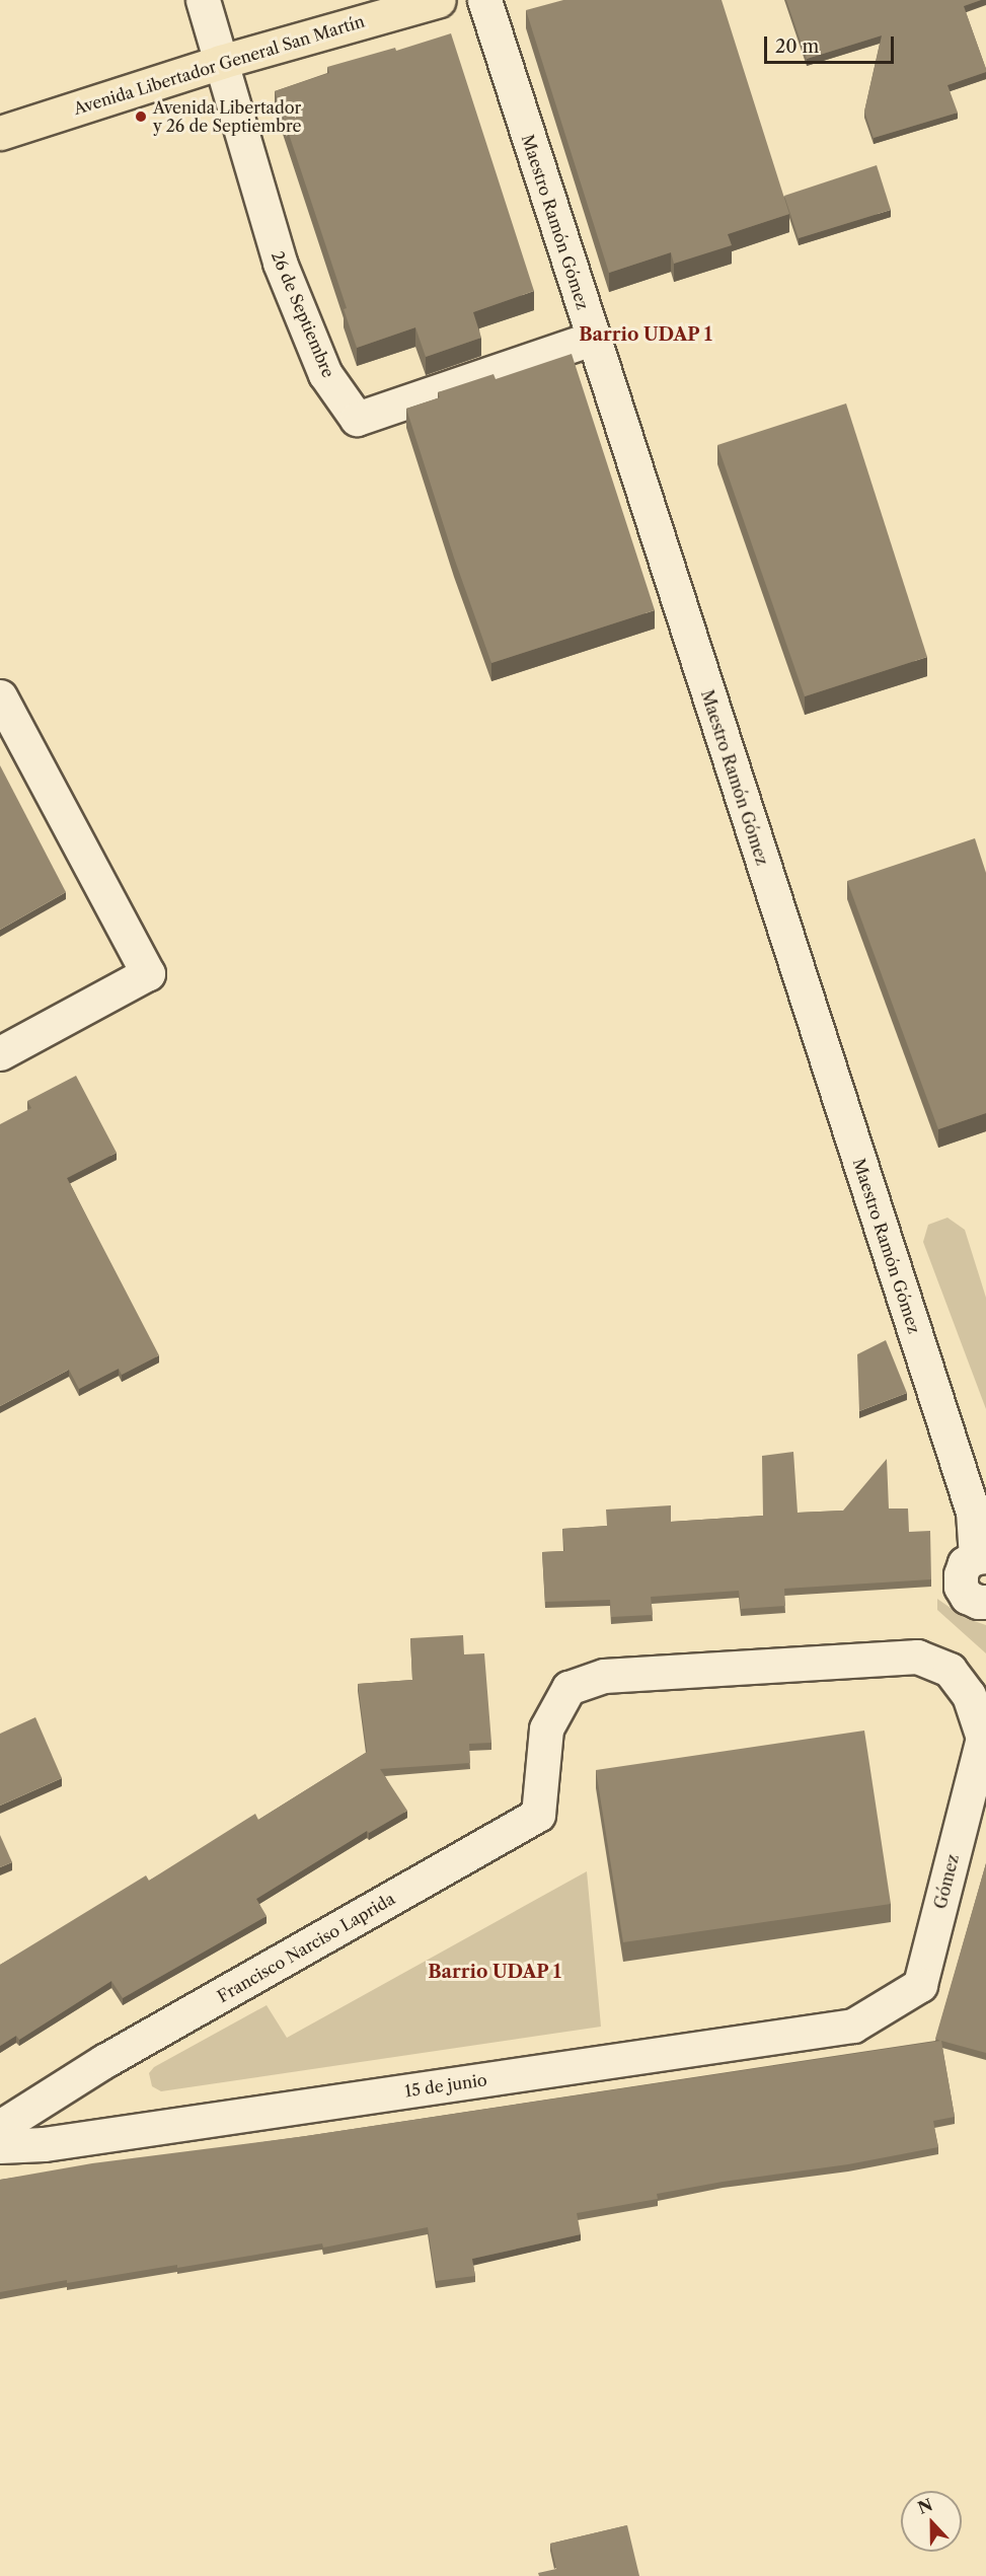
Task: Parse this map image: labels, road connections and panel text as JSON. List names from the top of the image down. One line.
{"streets":{"main road":["Avenida Libertador General San Martín"],"street":["Maestro Ramón Gómez","26 de Septiembre","Gómez","Francisco Narciso Laprida","15 de junio"]},"crossings":[["Avenida Libertador General San Martín","26 de Septiembre"],["Maestro Ramón Gómez","26 de Septiembre"],["Gómez","Francisco Narciso Laprida"],["Gómez","15 de junio"]],"districts":["Barrio UDAP 1","Barrio UDAP 1"],"places":["Avenida Libertador y 26 de Septiembre"],"scale_bar":"20 m","north":"top"}
